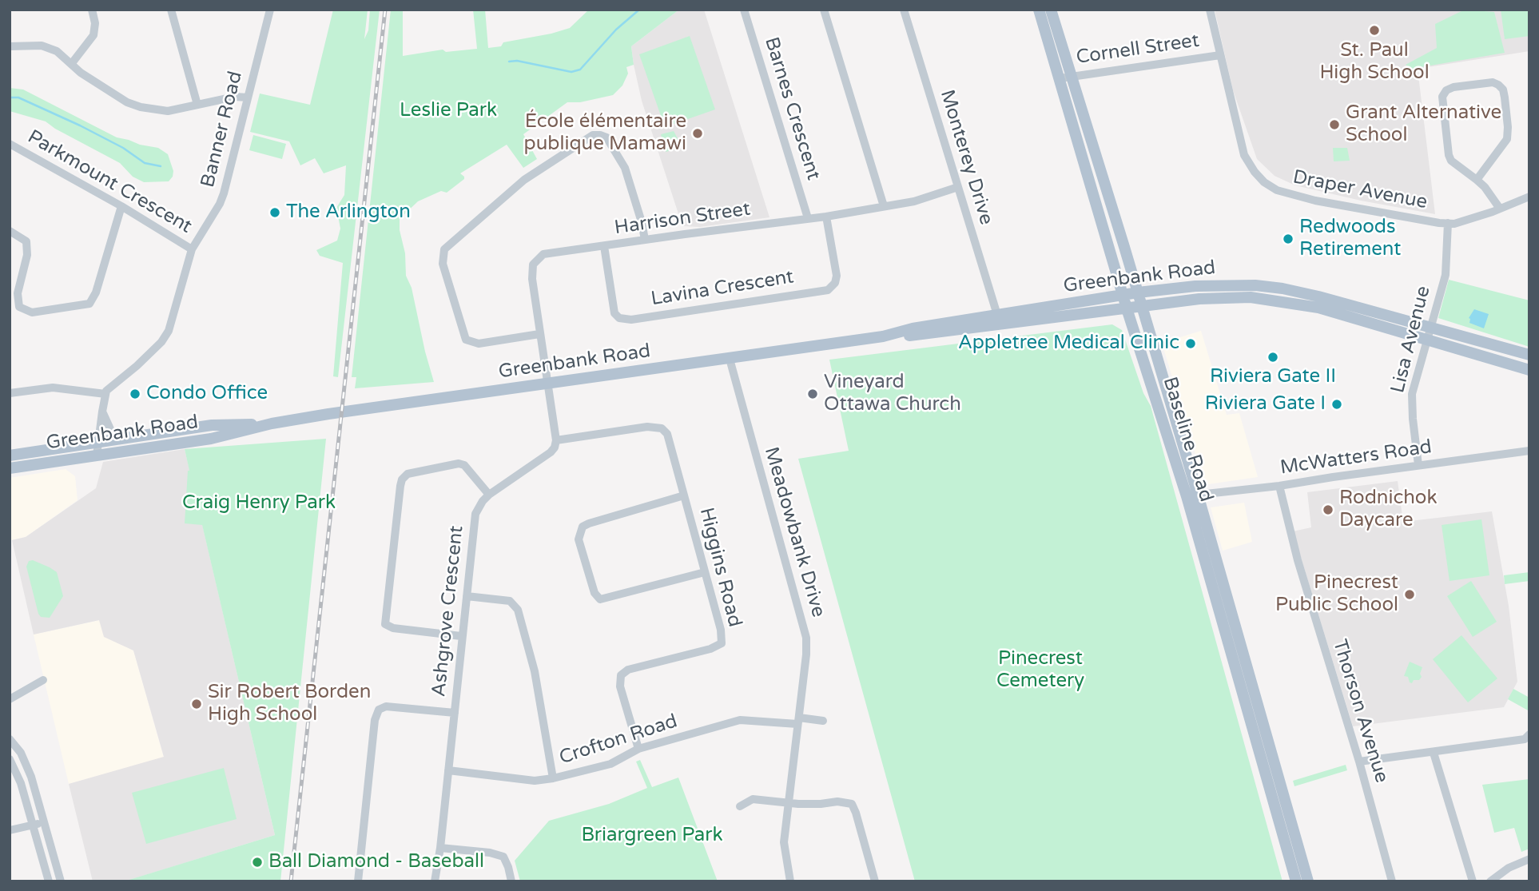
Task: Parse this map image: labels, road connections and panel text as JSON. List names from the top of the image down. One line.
{"streets":{"main road":["Greenbank Road","Baseline Road"],"street":["Cornell Street","Barnes Crescent","Banner Road","Monterey Drive","Parkmount Crescent","Draper Avenue","Harrison Street","Lavina Crescent","Lisa Avenue","McWatters Road","Meadowbank Drive","Higgins Road","Ashgrove Crescent","Thorson Avenue","Crofton Road"]},"crossings":[["Cornell Street","Draper Avenue"],["Cornell Street","Baseline Road"],["Barnes Crescent","Harrison Street"],["Banner Road","Parkmount Crescent"],["Monterey Drive","Harrison Street"],["Monterey Drive","Greenbank Road"],["Draper Avenue","Lisa Avenue"],["Harrison Street","Greenbank Road"],["Harrison Street","Lavina Crescent"],["Greenbank Road","Lisa Avenue"],["Greenbank Road","Baseline Road"],["Greenbank Road","Meadowbank Drive"],["Lisa Avenue","McWatters Road"],["Baseline Road","McWatters Road"],["McWatters Road","Thorson Avenue"],["Meadowbank Drive","Crofton Road"],["Higgins Road","Ashgrove Crescent"],["Higgins Road","Crofton Road"],["Ashgrove Crescent","Crofton Road"]],"parks":["Leslie Park","Craig Henry Park","Pinecrest Cemetery","Briargreen Park"],"places":["St. Paul High School","Grant Alternative School","École élémentaire publique Mamawi","The Arlington","Redwoods Retirement","Appletree Medical Clinic","Riviera Gate II","Condo Office","Vineyard Ottawa Church","Riviera Gate I","Rodnichok Daycare","Pinecrest Public School","Sir Robert Borden High School","Ball Diamond - Baseball"]}
